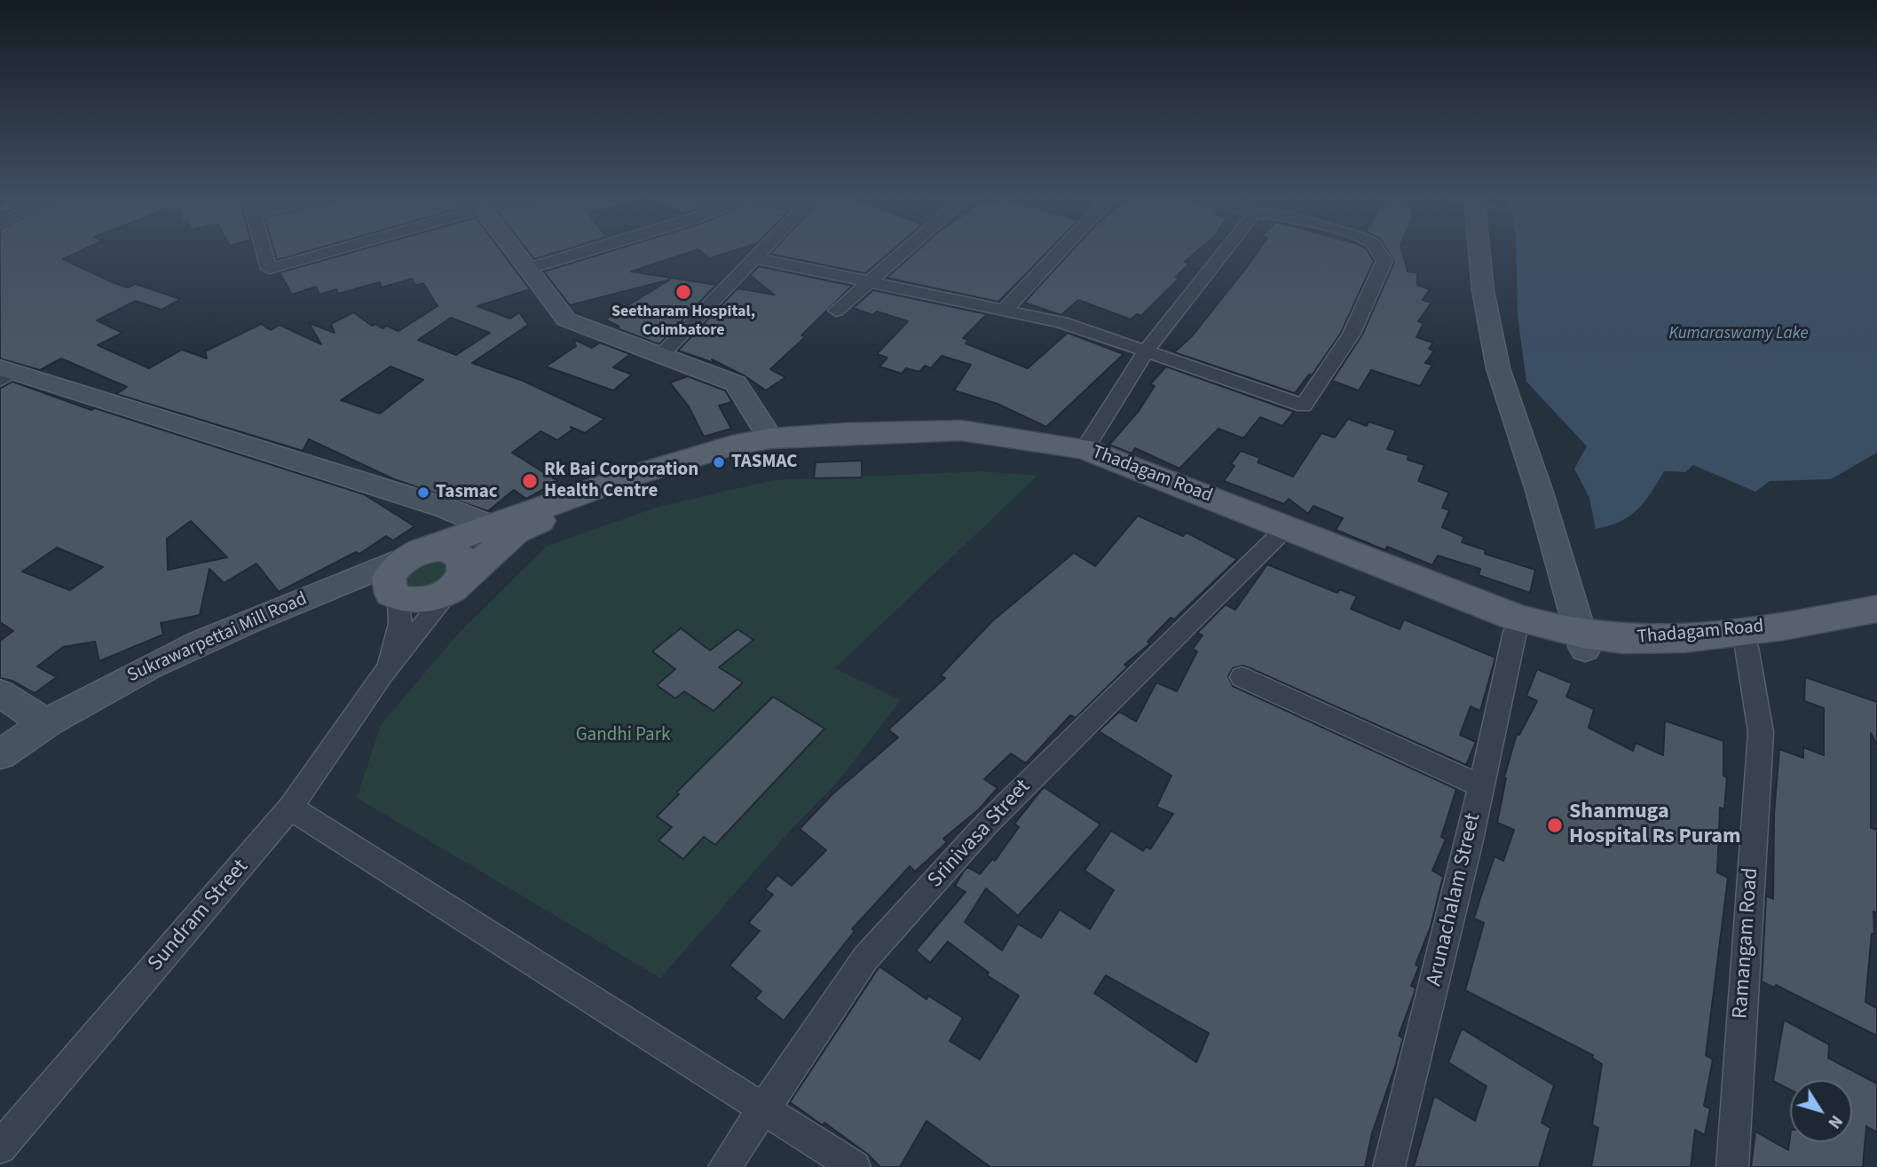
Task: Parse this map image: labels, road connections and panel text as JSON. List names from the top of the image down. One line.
{"streets":{"main road":["Thadagam Road"],"street":["Sukrawarpettai Mill Road","Srinivasa Street","Arunachalam Street","Sundram Street","Ramangam Road"]},"crossings":[["Thadagam Road","Sukrawarpettai Mill Road"],["Thadagam Road","Srinivasa Street"],["Thadagam Road","Arunachalam Street"],["Thadagam Road","Sundram Street"],["Thadagam Road","Ramangam Road"],["Sukrawarpettai Mill Road","Sundram Street"]],"water":["Kumaraswamy Lake"],"parks":["Gandhi Park"],"places":["Seetharam Hospital, Coimbatore","TASMAC","Rk Bai Corporation Health Centre","Tasmac","Shanmuga Hospital Rs Puram"],"north":"bottom right"}
